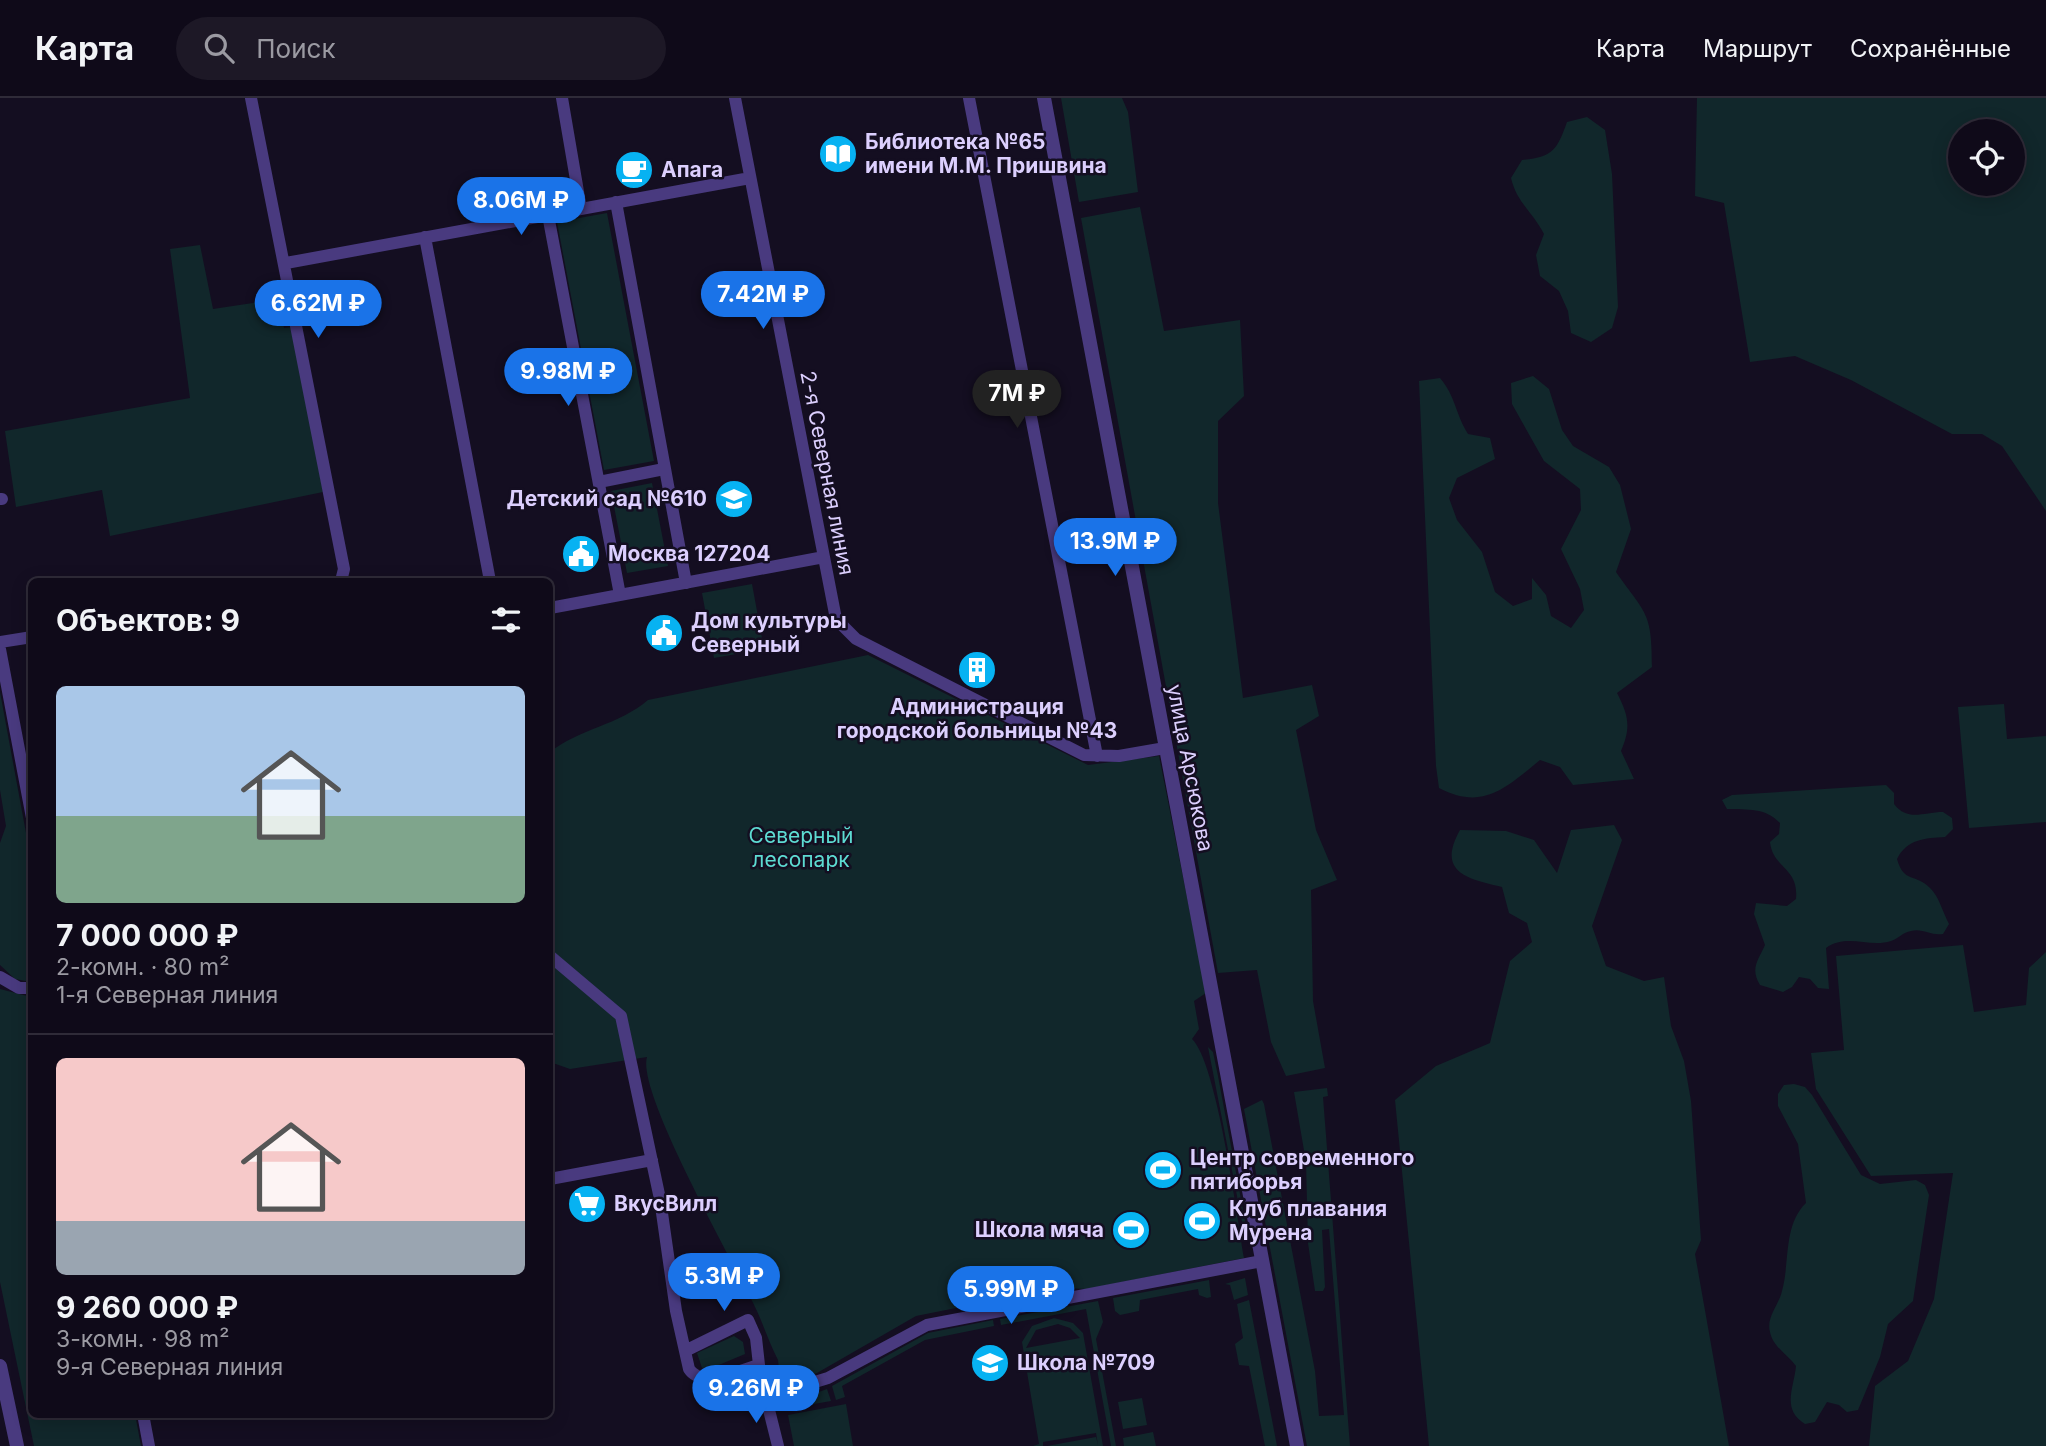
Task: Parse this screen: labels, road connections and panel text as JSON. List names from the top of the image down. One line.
{"streets":{"street":["2-я Северная линия","улица Арсюкова"]},"crossings":[["2-я Северная линия","улица Арсюкова"]],"parks":["Северный лесопарк"],"places":{"library":["Библиотека №65 имени М.М. Пришвина"],"cafe":["Апага"],"school or university":["Детский сад №610","Школа №709"],"public building":["Москва 127204","Дом культуры Северный"],"building":["Администрация городской больницы №43"],"sports":["Центр современного пятиборья","Клуб плавания Мурена","Школа мяча"],"supermarket":["ВкусВилл"]},"page":{"header":"Карта","search":"Поиск","nav":["Карта","Маршрут","Сохранённые"],"price":["8.06M ₽","7.42M ₽","6.62M ₽","9.98M ₽","7M ₽","13.9M ₽","5.3M ₽","5.99M ₽","9.26M ₽"],"heading":"Объектов: 9","list":[{"name":"7 000 000 ₽","note":"2-комн. · 80 m² · 1-я Северная линия"},{"name":"9 260 000 ₽","note":"3-комн. · 98 m² · 9-я Северная линия"}]}}
